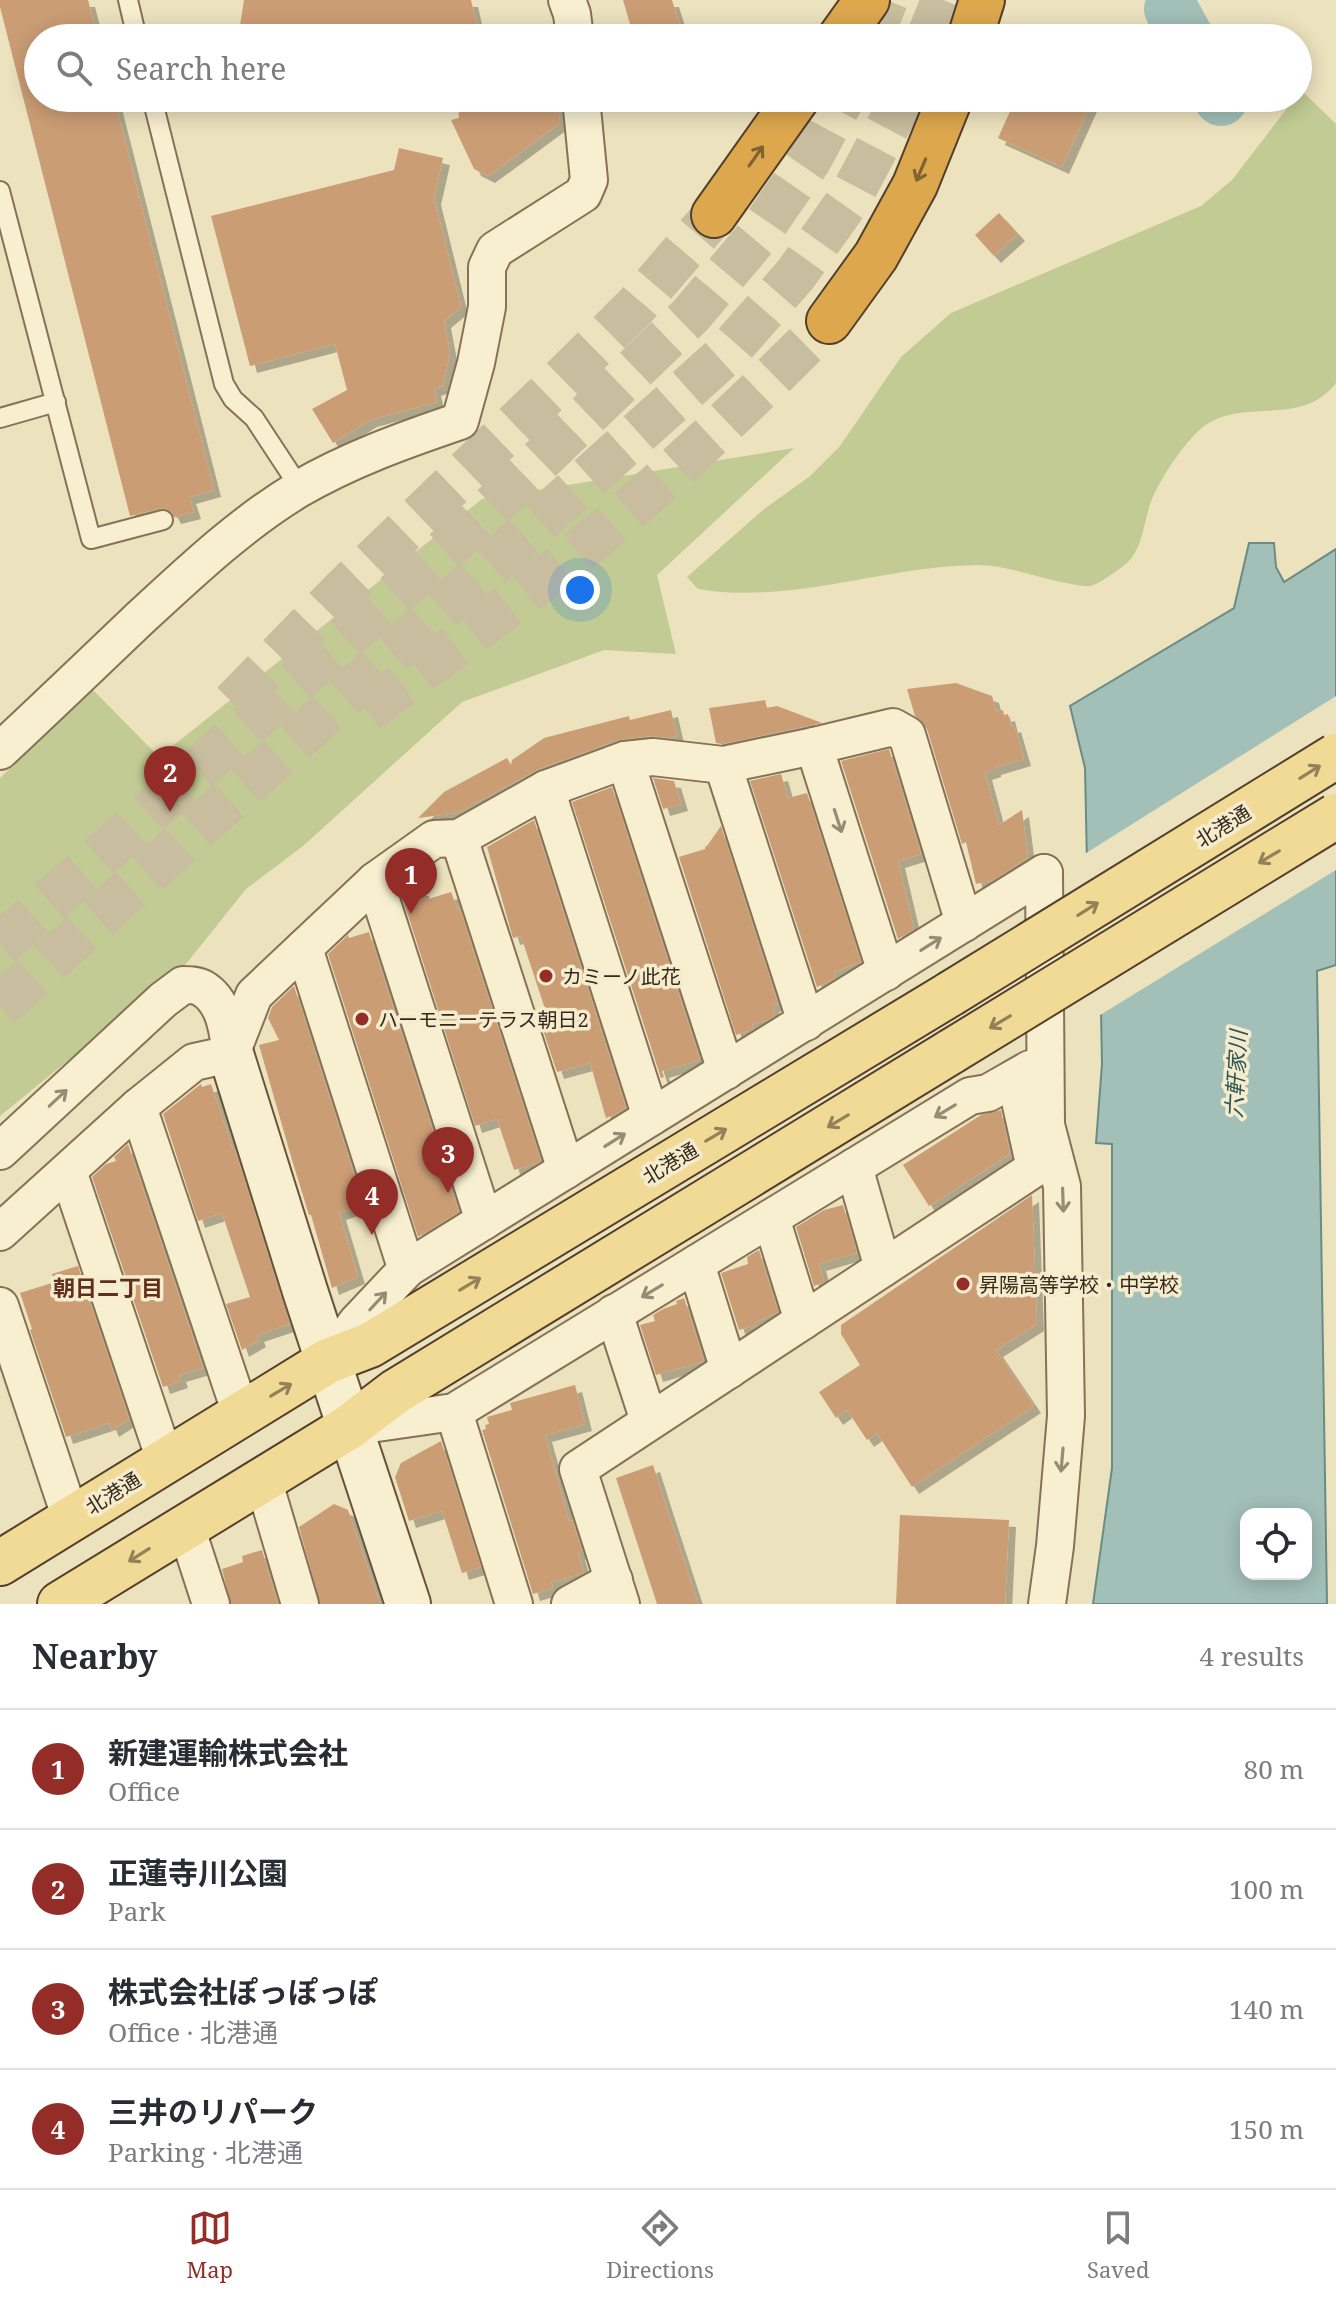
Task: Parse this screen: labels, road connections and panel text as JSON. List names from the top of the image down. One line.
{"streets":{"main road":["北港通"]},"districts":["朝日二丁目"],"water":["六軒家川"],"places":["カミーノ此花","ハーモニーテラス朝日2","昇陽高等学校・中学校"],"page":{"search":"Search here","pins":["2","1","3","4"],"heading":["Nearby","4 results"],"list":[{"mark":"1","name":"新建運輸株式会社","note":"Office","value":"80 m"},{"mark":"2","name":"正蓮寺川公園","note":"Park","value":"100 m"},{"mark":"3","name":"株式会社ぽっぽっぽ","note":"Office · 北港通","value":"140 m"},{"mark":"4","name":"三井のリパーク","note":"Parking · 北港通","value":"150 m"}],"nav":["Map","Directions","Saved"]}}
